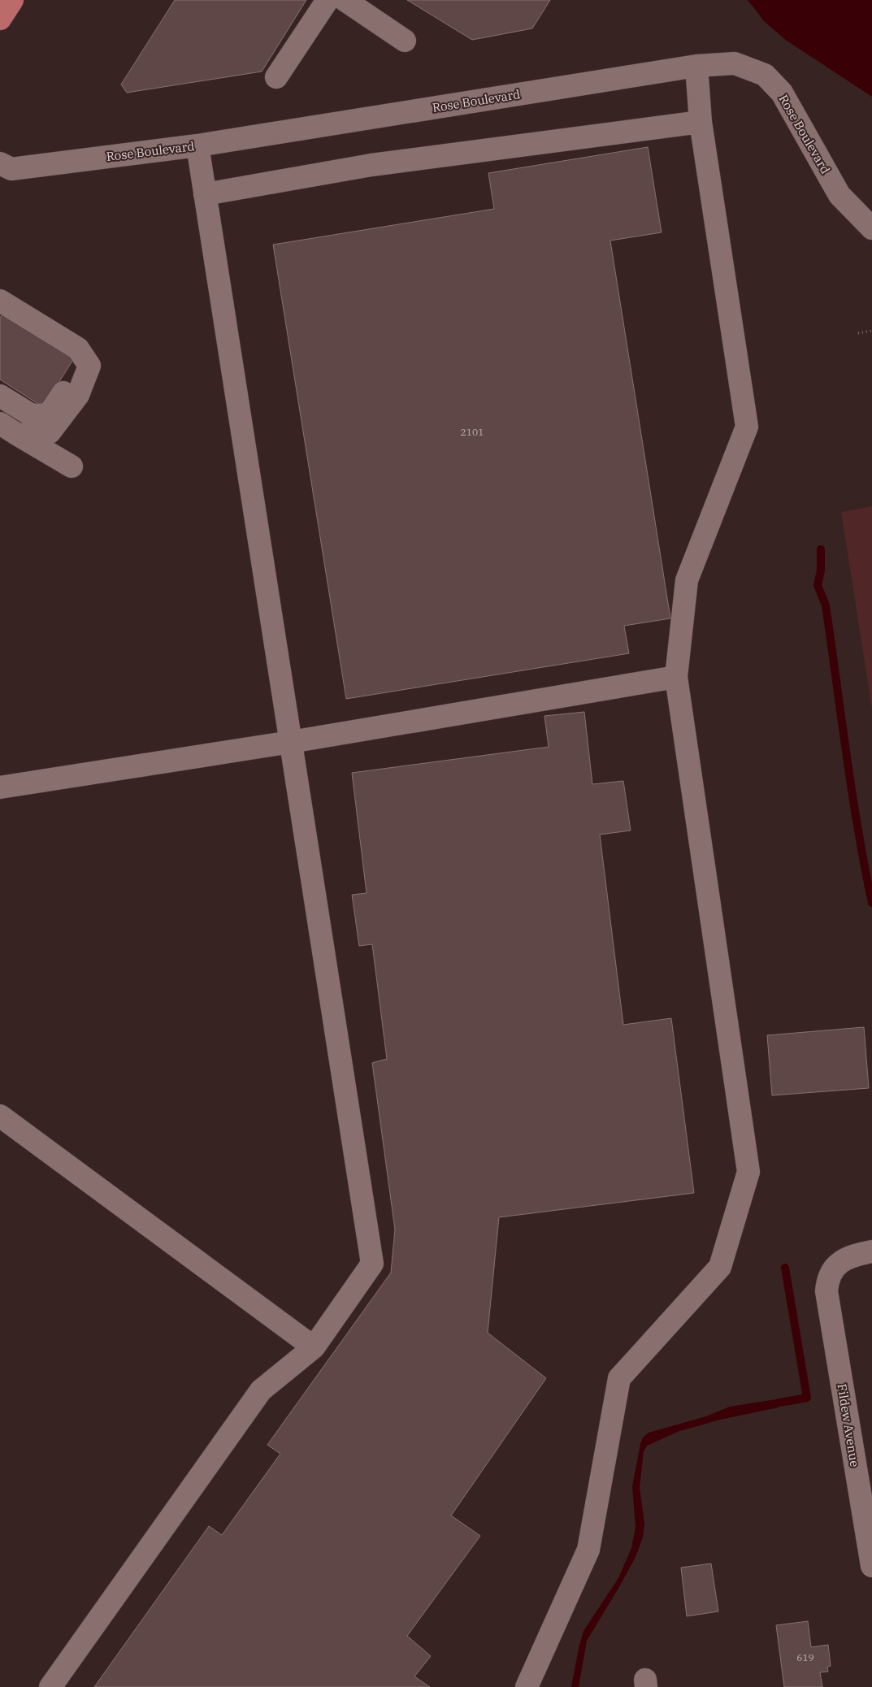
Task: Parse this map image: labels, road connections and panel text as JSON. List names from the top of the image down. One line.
{"streets":{"street":["Rose Boulevard","Fildew Avenue"]},"house_numbers":["2101","619"]}
